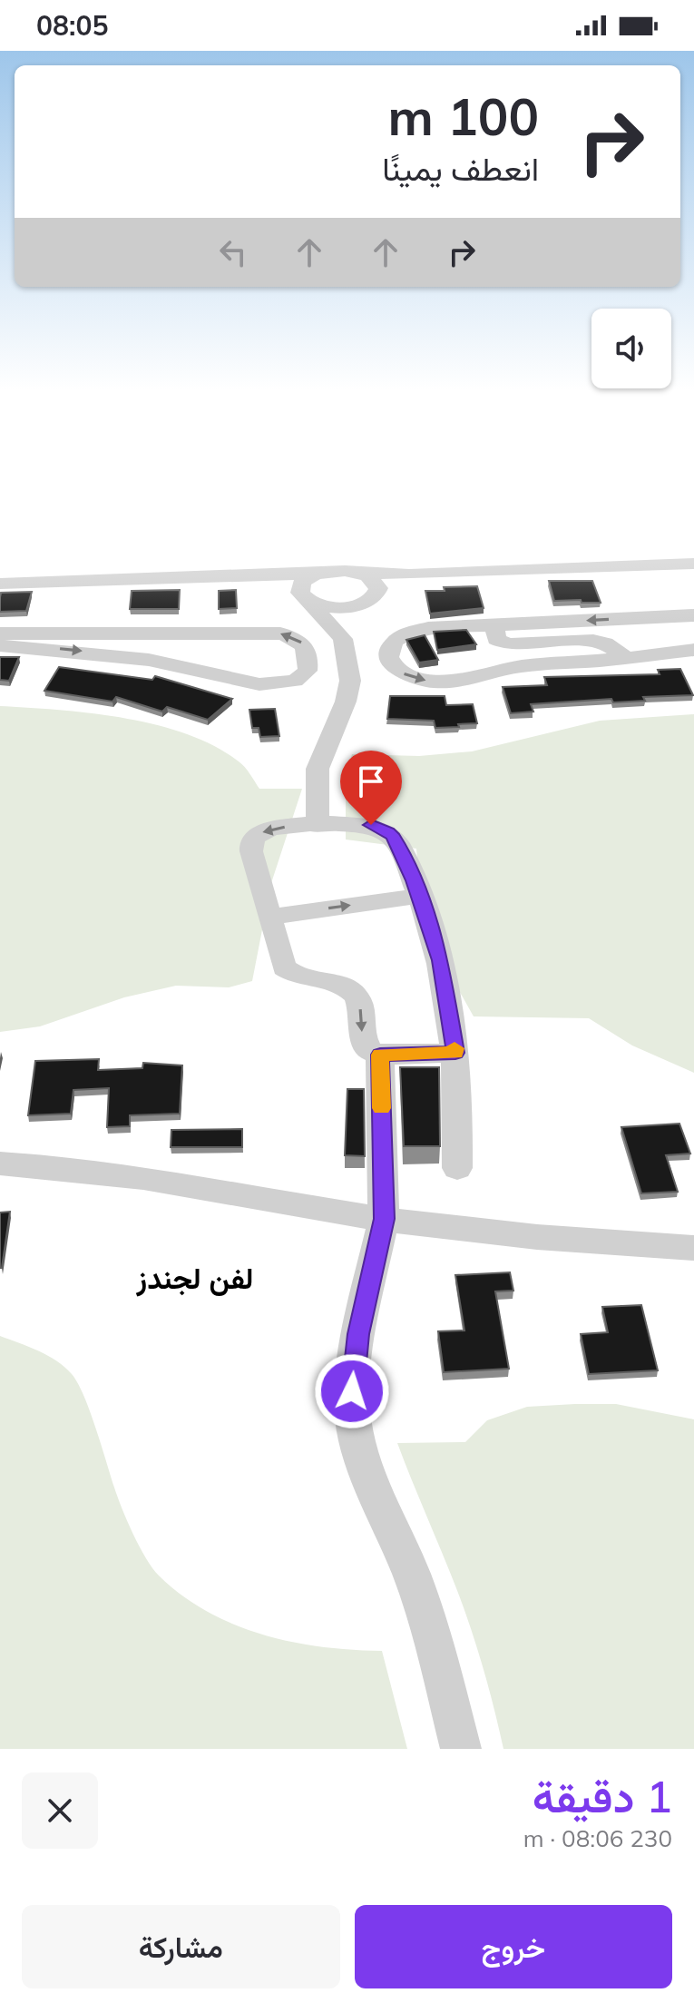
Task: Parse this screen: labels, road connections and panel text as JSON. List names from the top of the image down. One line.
{"districts":["لفن لجندز"],"page":{"status":"08:05","turn":["100 m","انعطف يمينًا"],"heading":["1 دقيقة","230 m · 08:06"],"buttons":["خروج","مشاركة"]}}
